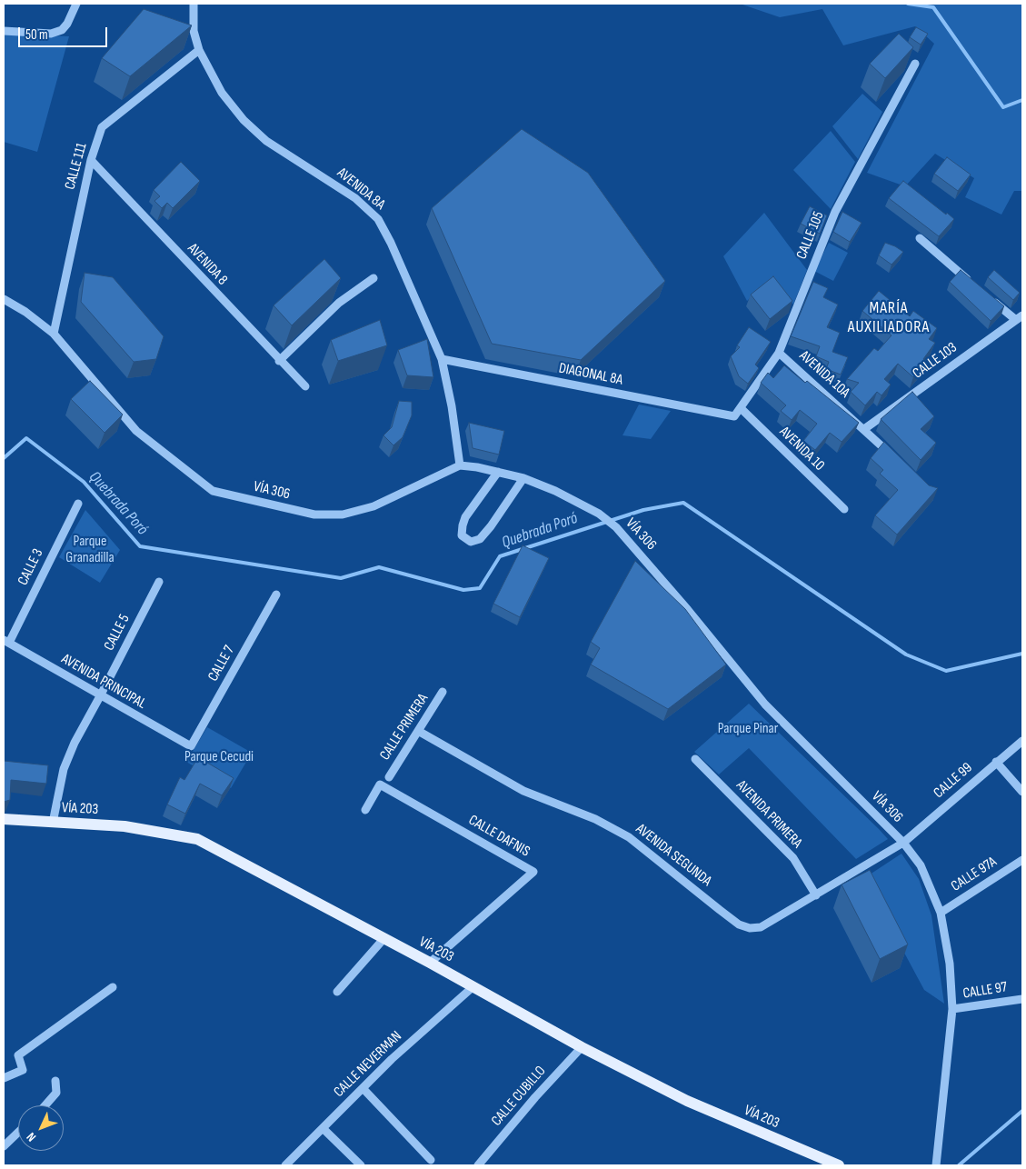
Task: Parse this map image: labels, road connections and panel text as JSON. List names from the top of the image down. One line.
{"streets":{"main road":["VÍA 203"],"street":["CALLE 111","AVENIDA 8A","CALLE 105","AVENIDA 8","CALLE 103","DIAGONAL 8A","AVENIDA 10A","AVENIDA 10","VÍA 306","CALLE 3","CALLE 5","CALLE 7","AVENIDA PRINCIPAL","CALLE PRIMERA","CALLE 99","AVENIDA PRIMERA","CALLE DAFNIS","AVENIDA SEGUNDA","CALLE 97A","CALLE 97","CALLE NEVERMAN","CALLE CUBILLO"]},"crossings":[["CALLE 111","AVENIDA 8A"],["CALLE 111","AVENIDA 8"],["CALLE 111","VÍA 306"],["AVENIDA 8A","DIAGONAL 8A"],["AVENIDA 8A","VÍA 306"],["CALLE 105","DIAGONAL 8A"],["CALLE 105","AVENIDA 10A"],["CALLE 105","AVENIDA 10"],["CALLE 103","AVENIDA 10A"],["VÍA 306","CALLE 99"],["VÍA 306","AVENIDA SEGUNDA"],["VÍA 306","CALLE 97A"],["VÍA 306","CALLE 97"],["CALLE 3","AVENIDA PRINCIPAL"],["CALLE 5","AVENIDA PRINCIPAL"],["CALLE 5","VÍA 203"],["CALLE 7","AVENIDA PRINCIPAL"],["CALLE PRIMERA","AVENIDA SEGUNDA"],["CALLE 99","AVENIDA SEGUNDA"],["VÍA 203","CALLE DAFNIS"],["VÍA 203","CALLE NEVERMAN"],["VÍA 203","CALLE CUBILLO"],["AVENIDA PRIMERA","AVENIDA SEGUNDA"]],"districts":["MARÍA AUXILIADORA"],"water":["Quebrada Poró"],"parks":["Parque Granadilla","Parque Pinar","Parque Cecudi"],"scale_bar":"50 m","north":"bottom left"}
